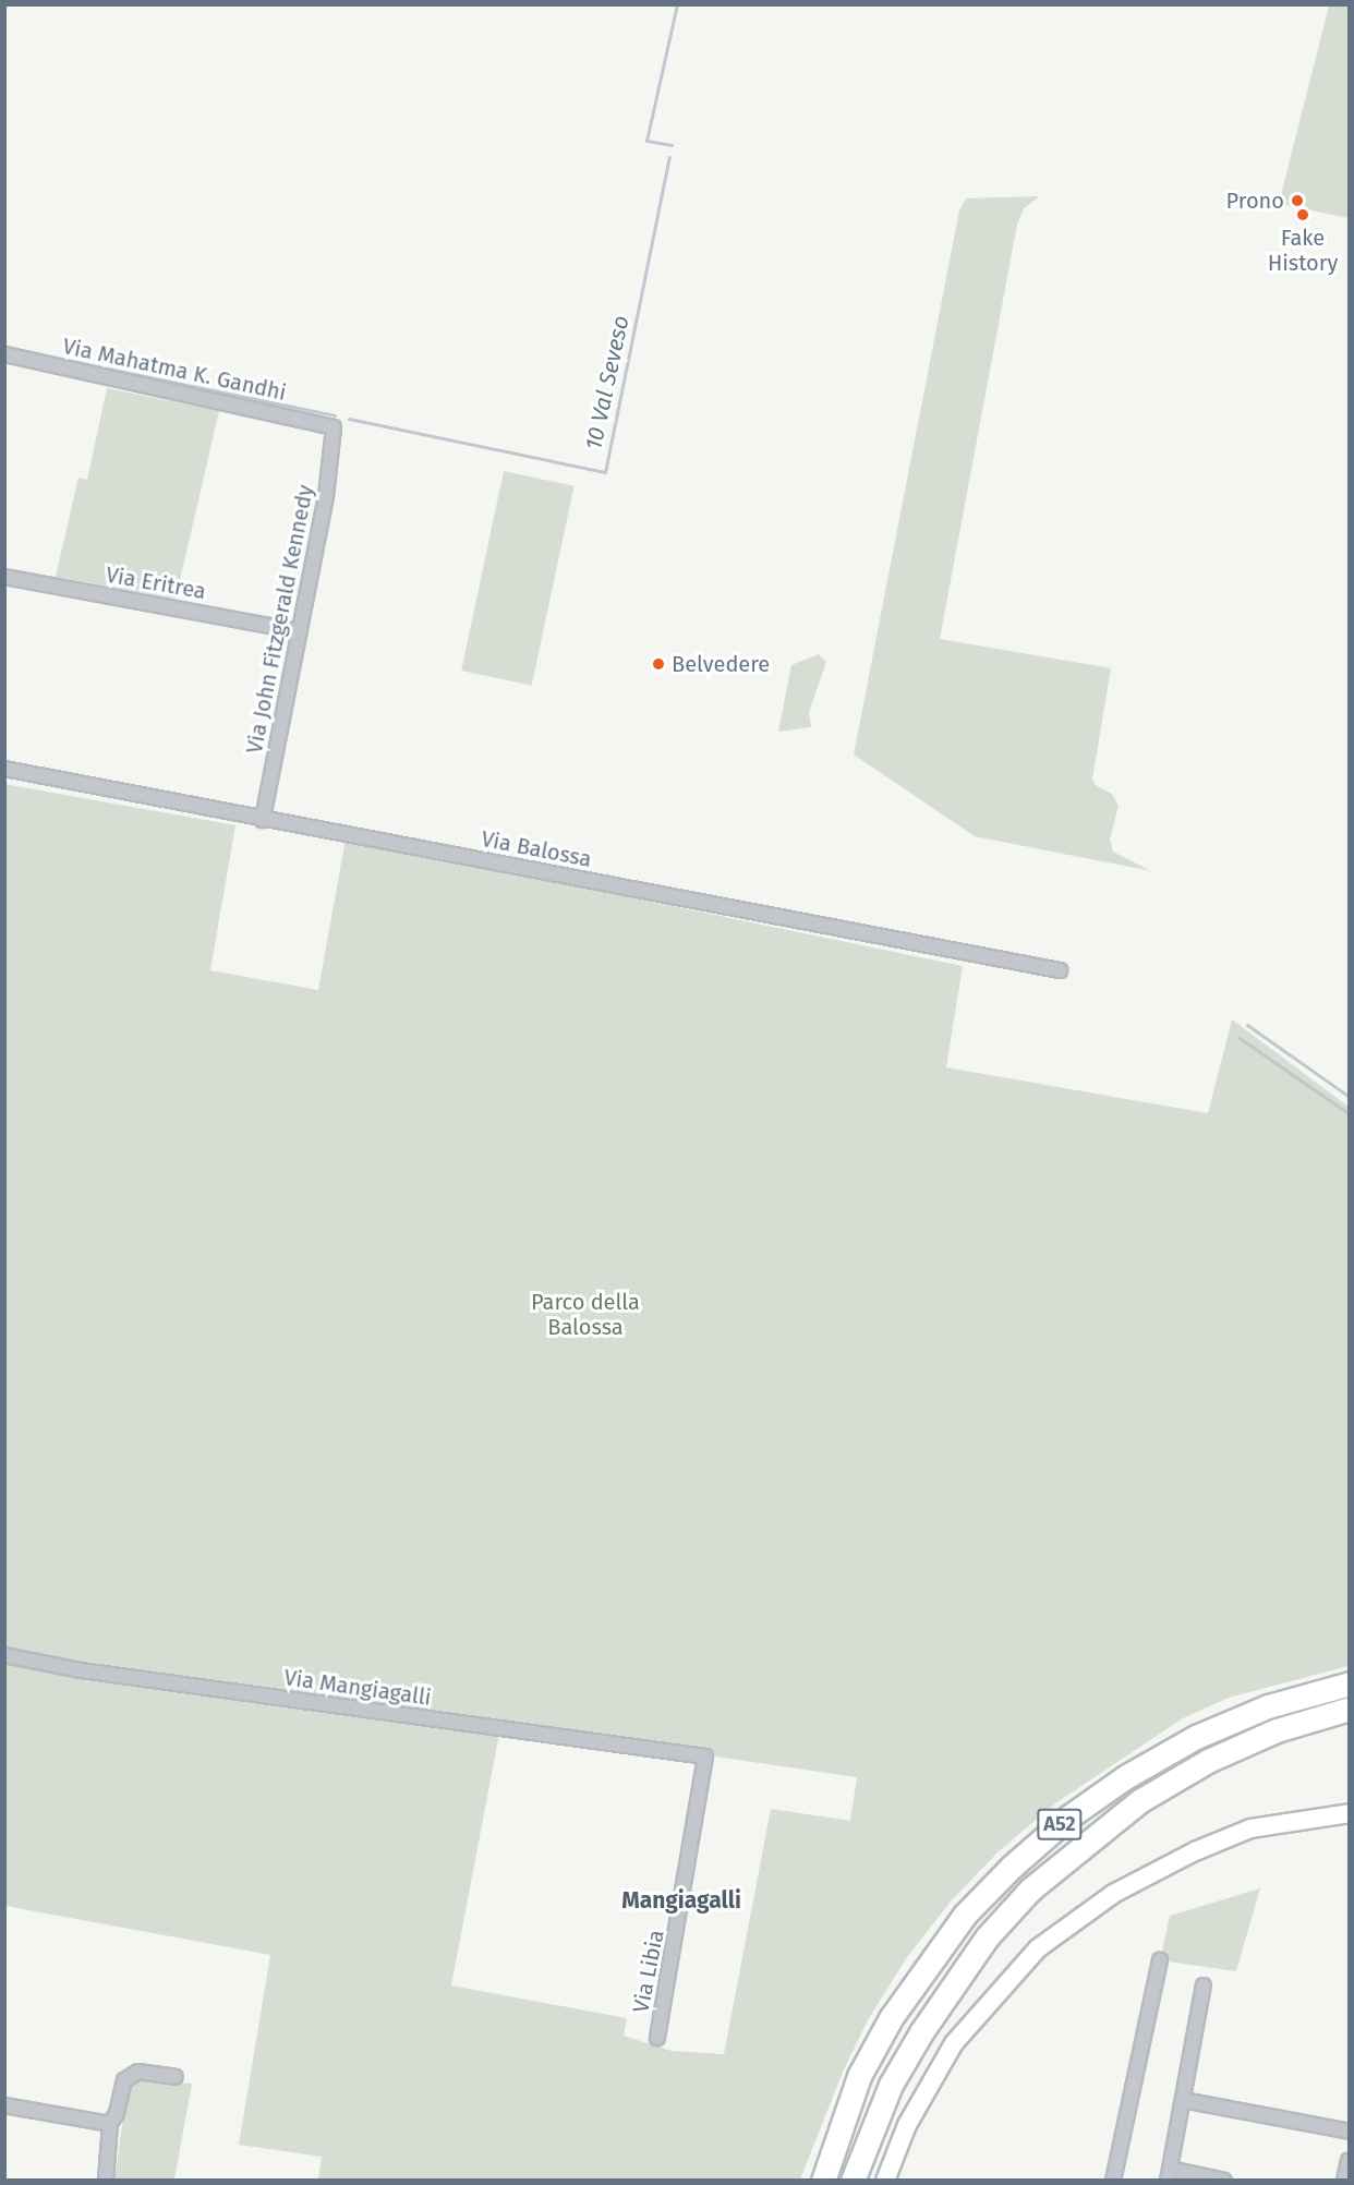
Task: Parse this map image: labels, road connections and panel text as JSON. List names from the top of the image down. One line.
{"streets":{"highway":["A52"],"street":["Via Mahatma K. Gandhi","Via Eritrea","Via John Fitzgerald Kennedy","Via Balossa","Via Mangiagalli","Via Libia"]},"crossings":[["Via Mahatma K. Gandhi","Via John Fitzgerald Kennedy"],["Via Eritrea","Via John Fitzgerald Kennedy"],["Via John Fitzgerald Kennedy","Via Balossa"],["Via Mangiagalli","Via Libia"]],"districts":["Mangiagalli"],"water":["10 Val Seveso"],"parks":["Parco della Balossa"],"places":["Prono","Fake History","Belvedere"]}
